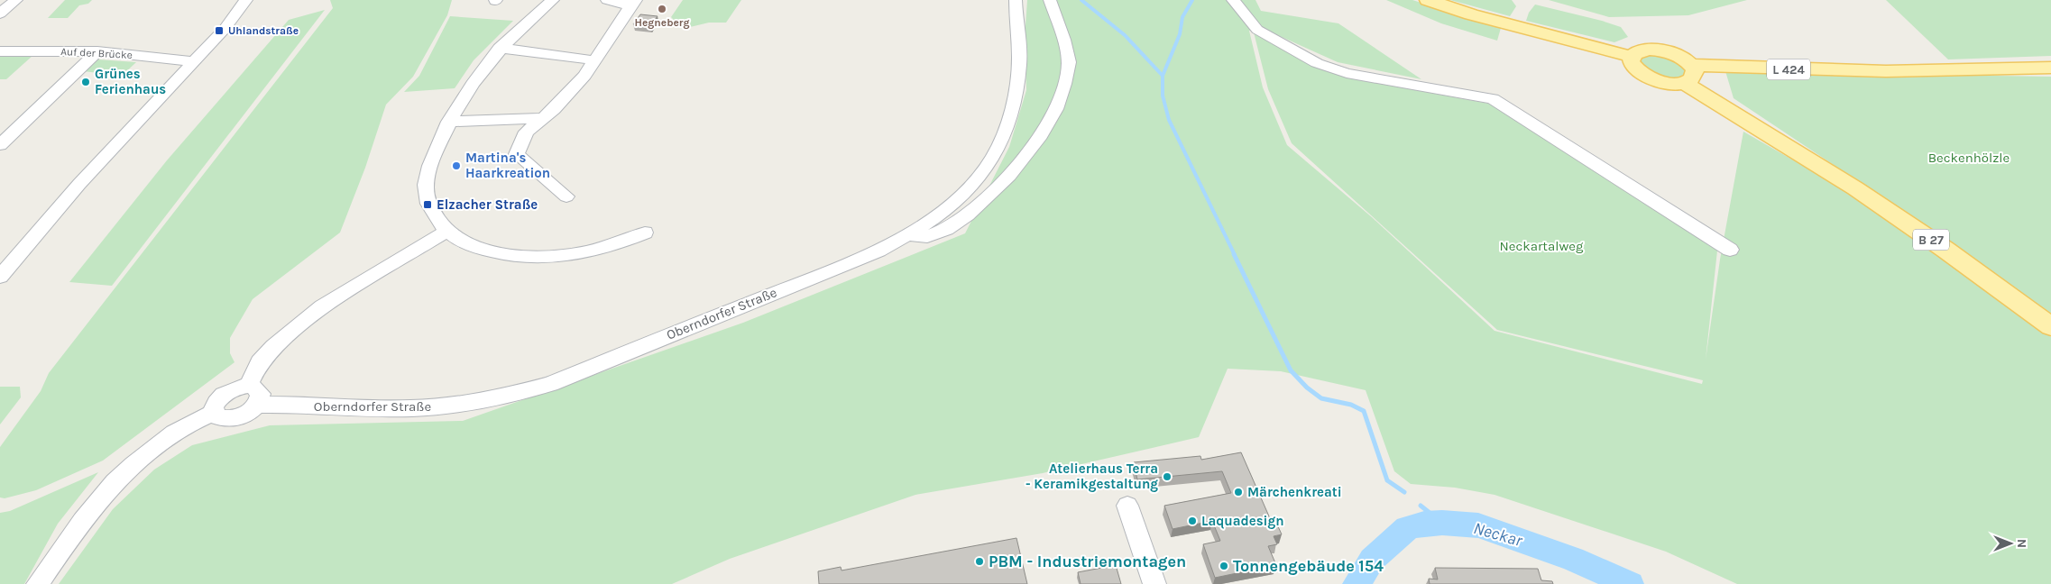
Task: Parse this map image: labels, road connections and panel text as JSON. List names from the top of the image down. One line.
{"streets":{"main road":["L 424","B 27"],"street":["Auf der Brücke","Oberndorfer Straße"]},"crossings":[["L 424","B 27"]],"water":["Neckar"],"parks":["Beckenhölzle","Neckartalweg"],"places":{"other":["Hegneberg","Grünes Ferienhaus","Martina's Haarkreation","Atelierhaus Terra - Keramikgestaltung","Märchenkreati","Laquadesign","PBM - Industriemontagen","Tonnengebäude 154"],"transit":["Uhlandstraße","Elzacher Straße"]},"north":"right"}
